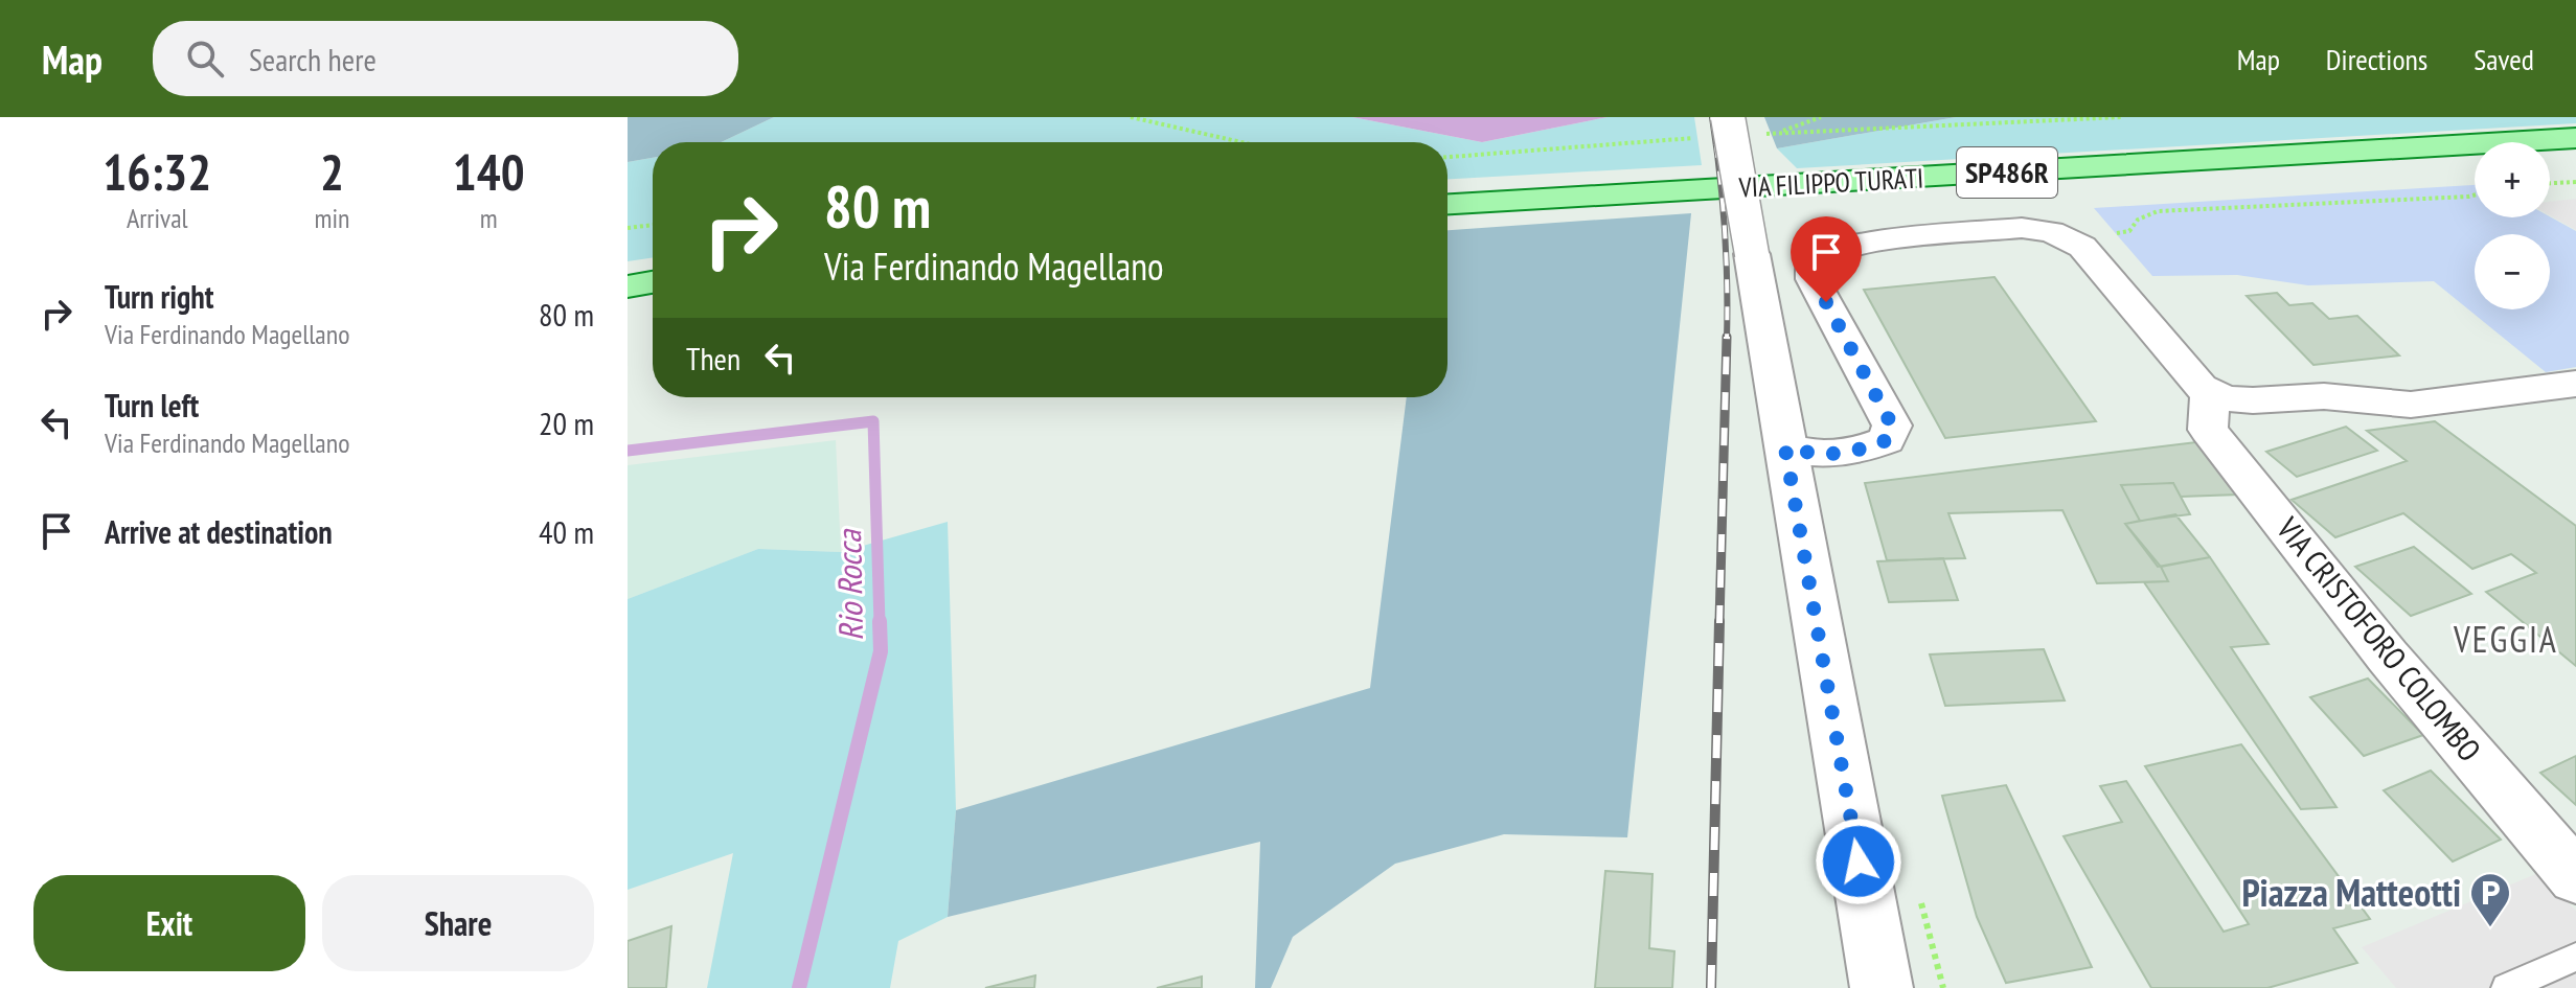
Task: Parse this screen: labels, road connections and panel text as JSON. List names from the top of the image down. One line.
{"streets":{"main road":["SP486R","VIA FILIPPO TURATI"],"street":["VIA CRISTOFORO COLOMBO"]},"districts":["VEGGIA"],"water":["Rio Rocca"],"places":{"parking":["Piazza Matteotti"]},"page":{"header":"Map","search":"Search here","nav":["Map","Directions","Saved"],"eta":["16:32","Arrival","2","min","140","m"],"map_buttons":["+","−"],"turn":["80 m","Via Ferdinando Magellano"],"list":[{"name":"Turn right","note":"Via Ferdinando Magellano","value":"80 m"},{"name":"Turn left","note":"Via Ferdinando Magellano","value":"20 m"},{"name":"Arrive at destination","value":"40 m"}],"then":"Then","buttons":["Exit","Share"]}}
